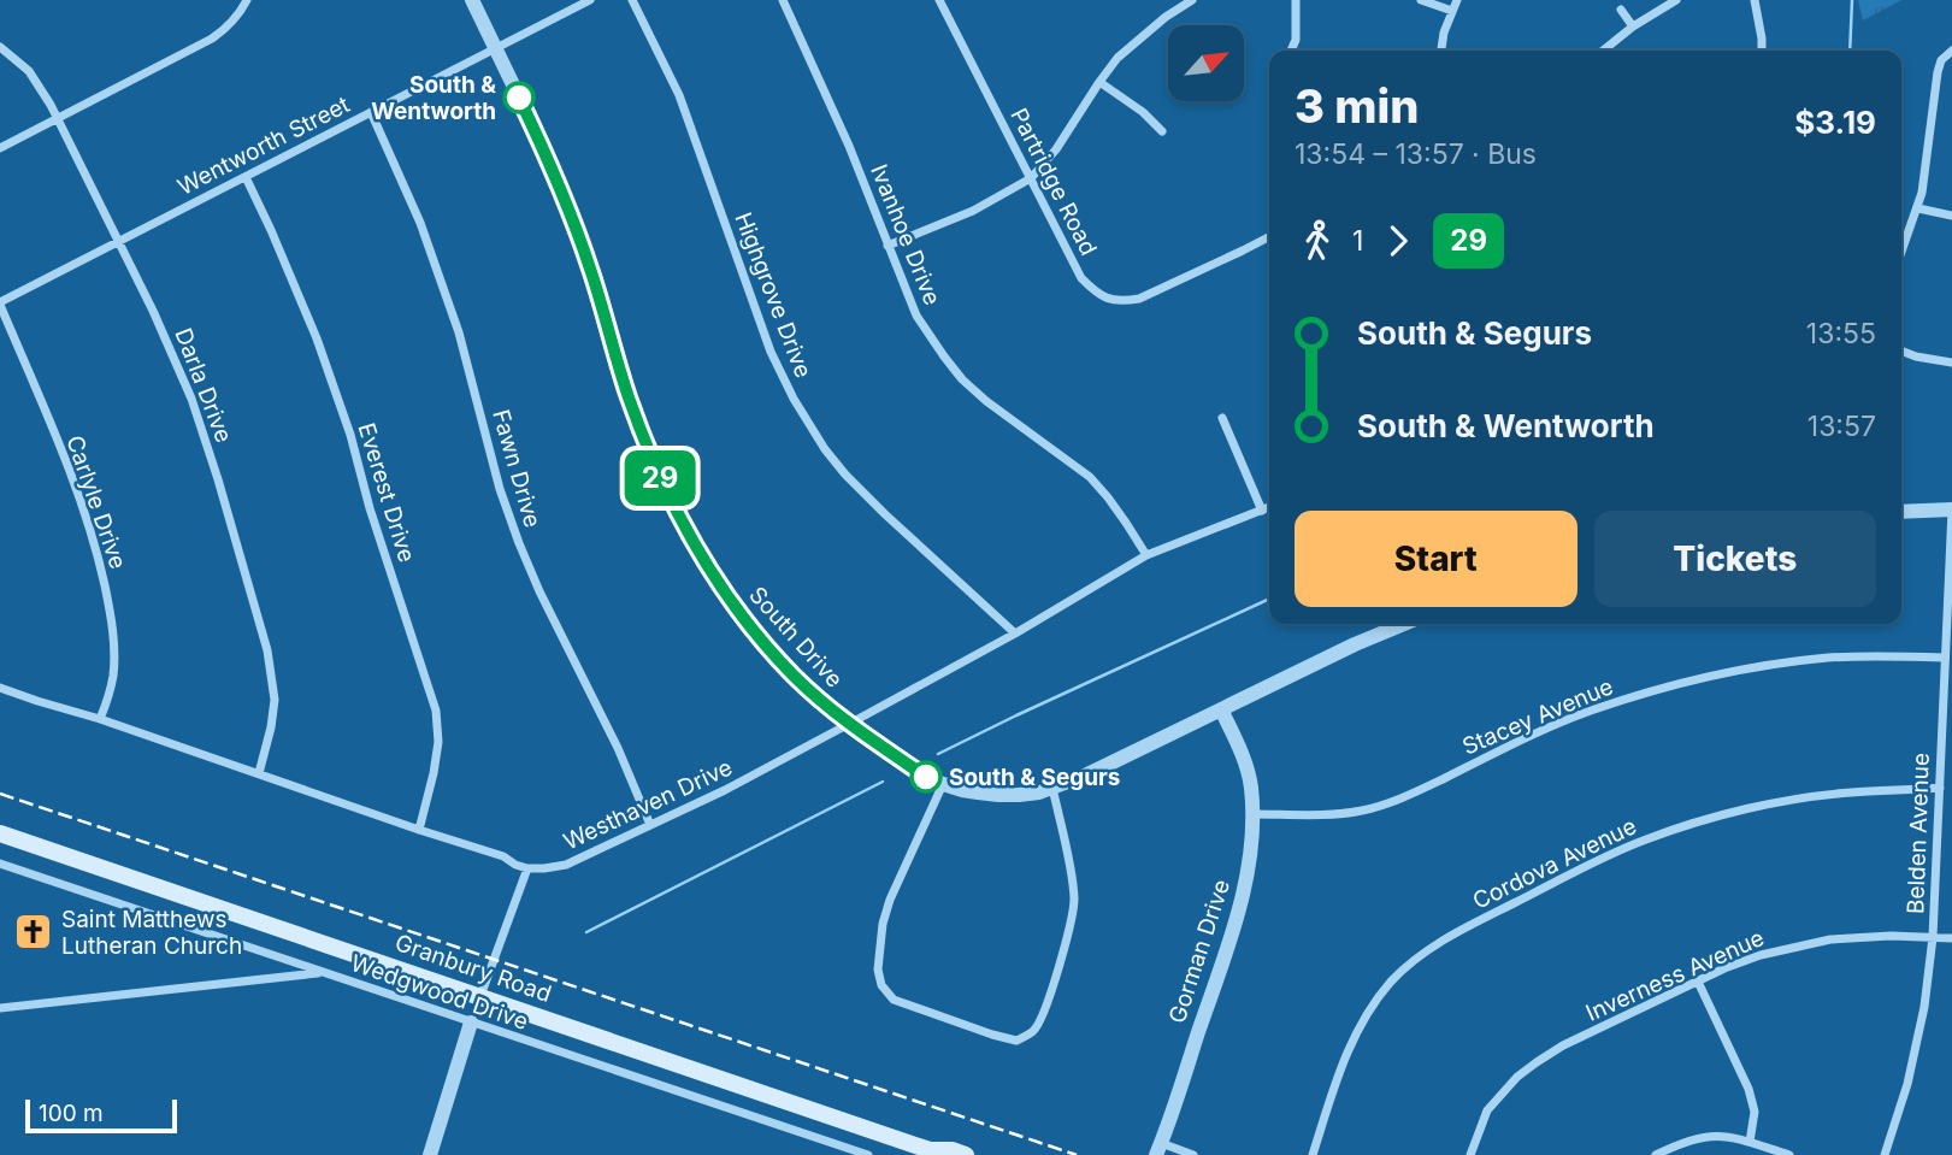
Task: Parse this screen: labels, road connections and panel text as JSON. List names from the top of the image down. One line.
{"streets":{"main road":["Granbury Road"],"street":["Wentworth Street","Partridge Road","Ivanhoe Drive","Highgrove Drive","Darla Drive","Fawn Drive","Everest Drive","Carlyle Drive","South Drive","Stacey Avenue","Westhaven Drive","Belden Avenue","Cordova Avenue","Gorman Drive","Inverness Avenue","Wedgwood Drive"]},"crossings":[["Wentworth Street","Darla Drive"],["Wentworth Street","Fawn Drive"],["Wentworth Street","Everest Drive"],["Wentworth Street","Carlyle Drive"],["Wentworth Street","South Drive"],["Ivanhoe Drive","Westhaven Drive"],["Highgrove Drive","Westhaven Drive"],["Fawn Drive","Westhaven Drive"],["South Drive","Westhaven Drive"],["South Drive","Gorman Drive"],["Stacey Avenue","Belden Avenue"],["Stacey Avenue","Gorman Drive"],["Belden Avenue","Cordova Avenue"],["Belden Avenue","Inverness Avenue"]],"places":{"other":["South & Wentworth","South & Segurs"],"church":["Saint Matthews Lutheran Church"]},"lines":["bus line 29"],"scale_bar":"100 m","north":"top right","page":{"on_map":"29","heading":["3 min","13:54 – 13:57 · Bus","$3.19"],"legs":["1","29"],"list":[{"name":"South & Segurs","value":"13:55"},{"name":"South & Wentworth","value":"13:57"}],"buttons":["Start","Tickets"],"scale":"100 m"}}
